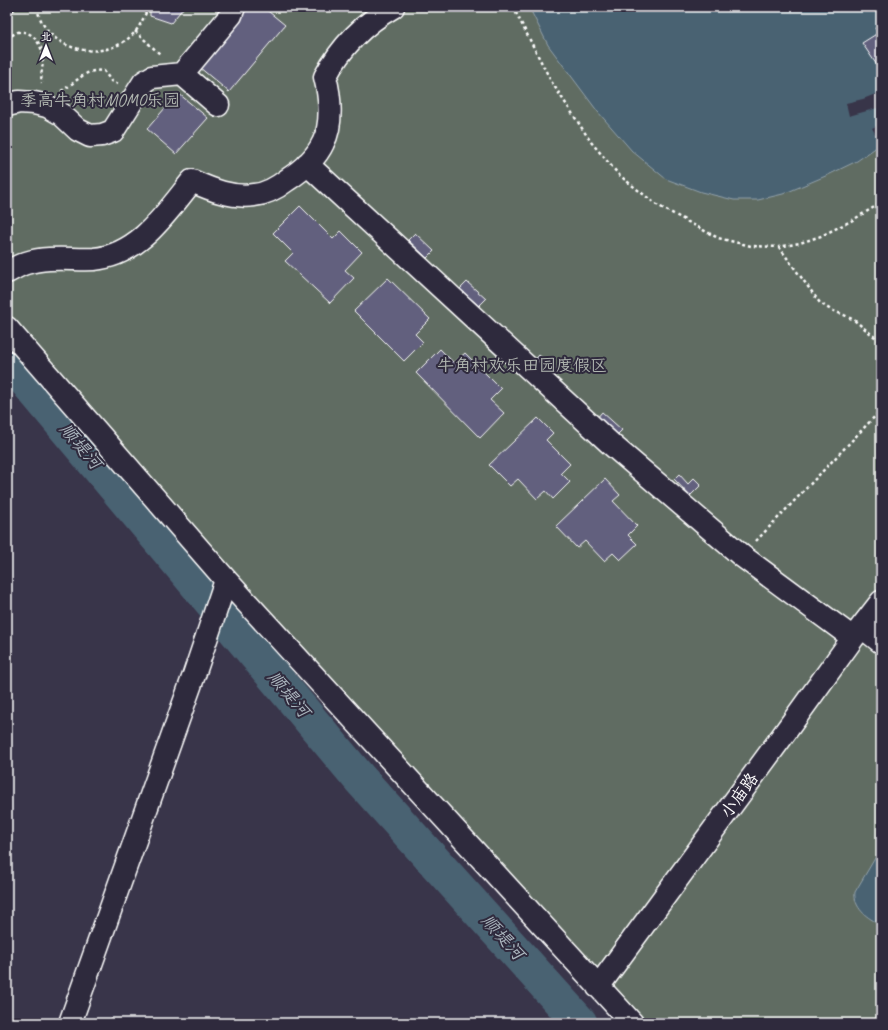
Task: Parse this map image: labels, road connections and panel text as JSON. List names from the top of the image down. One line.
{"streets":{"street":["小庙路"]},"water":["顺堤河"],"parks":["季高牛角村MOMO乐园","牛角村欢乐田园度假区"],"north":"top"}
